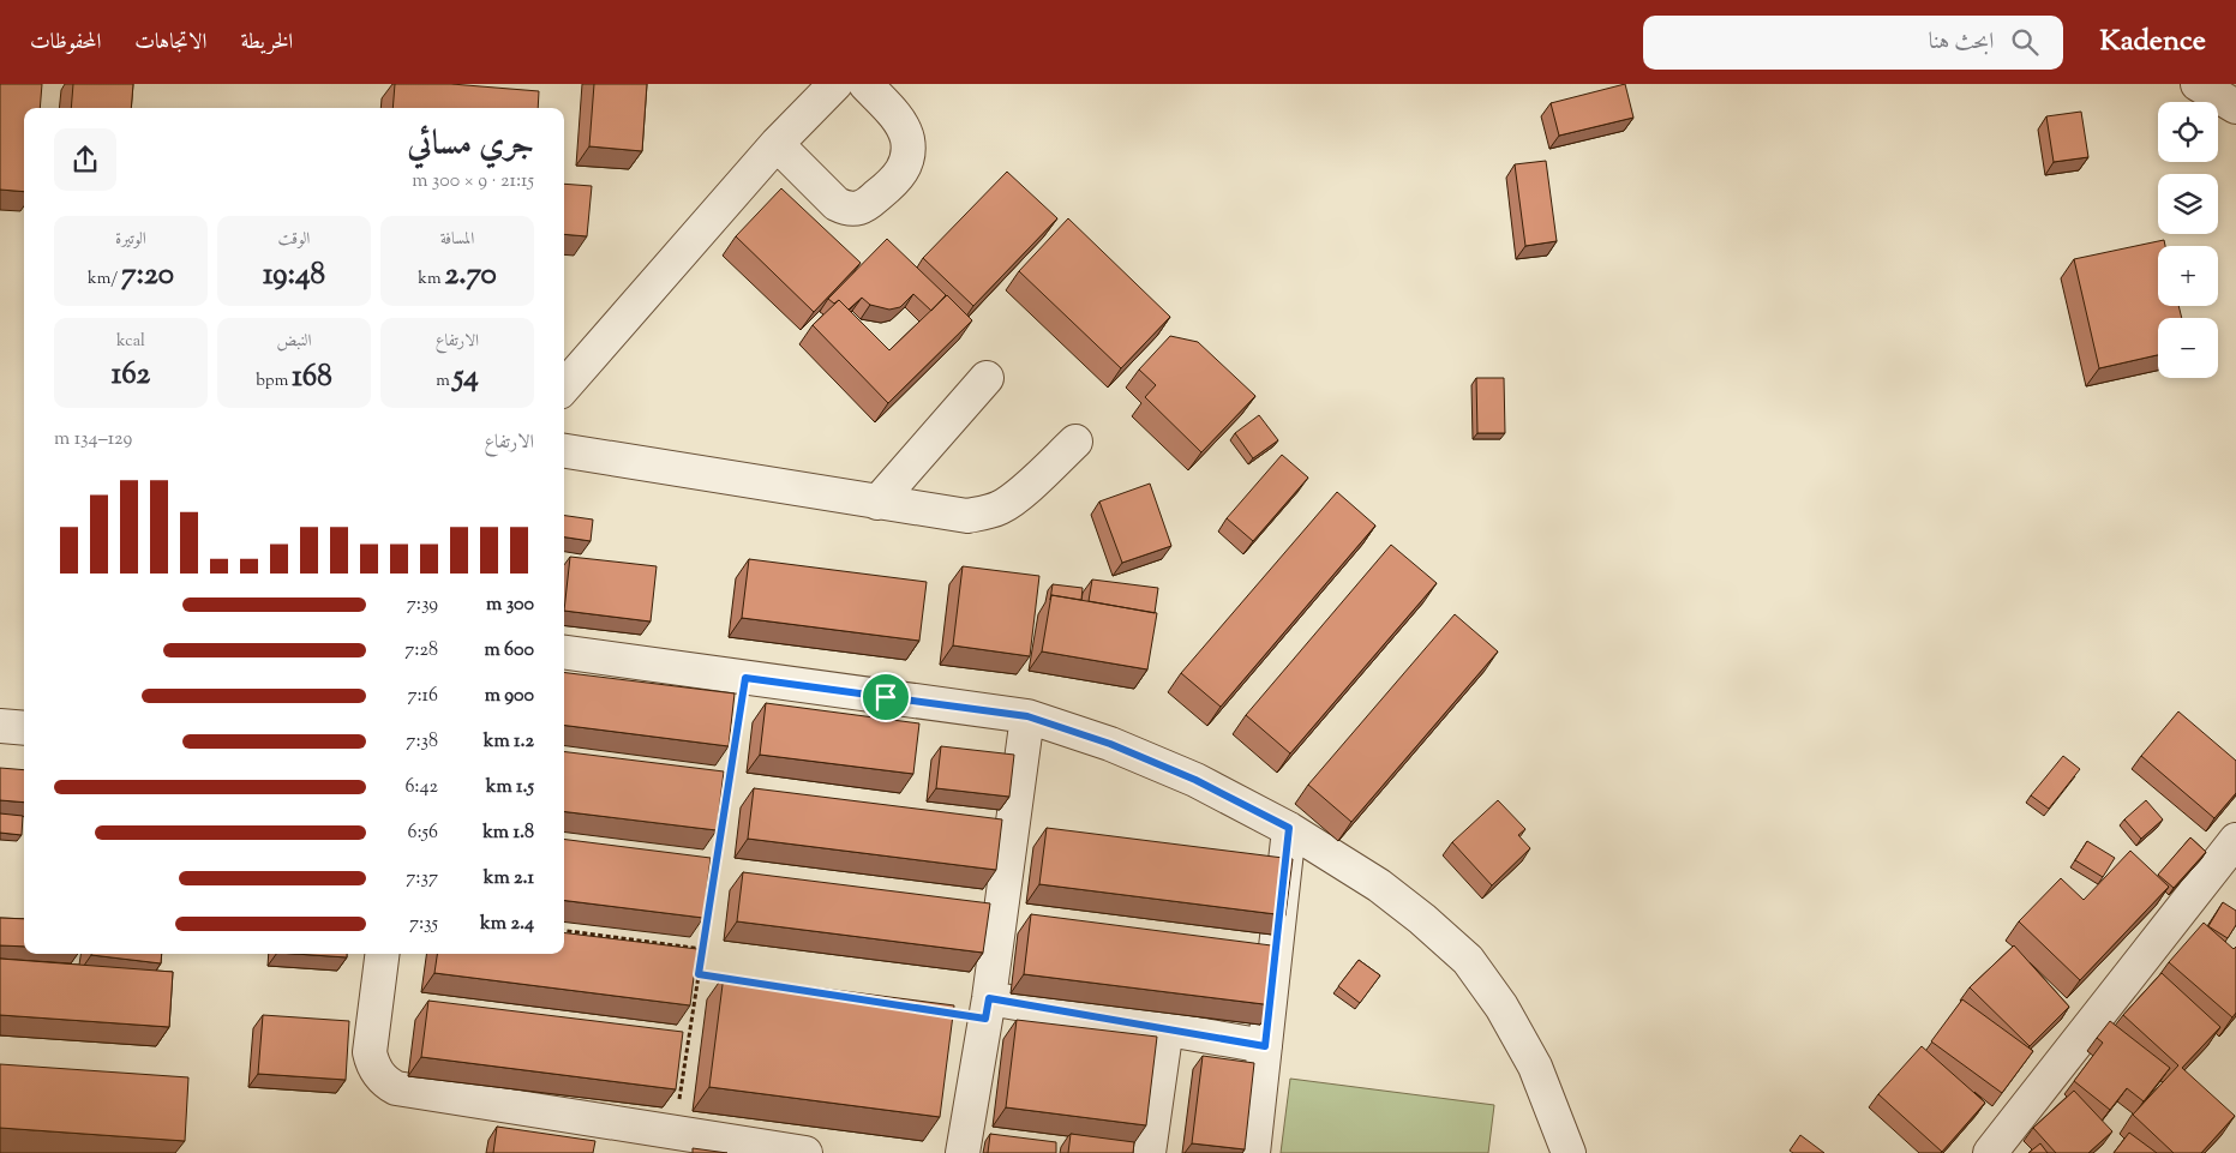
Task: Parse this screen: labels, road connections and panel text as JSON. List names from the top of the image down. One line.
{"page":{"header":"Kadence","search":"ابحث هنا","nav":["الخريطة","الاتجاهات","المحفوظات"],"map_buttons":["+","−"],"heading":["جري مسائي","21:15 · 9 × 300 m"],"stats":[["المسافة","2.70 km"],["الوقت","19:48"],["الوتيرة","7:20 /km"],["الارتفاع","54 m"],["النبض","168 bpm"],["kcal","162"]],"chart":["الارتفاع","129–134 m"],"list":[{"name":"300 m","note":"7:39"},{"name":"600 m","note":"7:28"},{"name":"900 m","note":"7:16"},{"name":"1.2 km","note":"7:38"},{"name":"1.5 km","note":"6:42"},{"name":"1.8 km","note":"6:56"},{"name":"2.1 km","note":"7:37"},{"name":"2.4 km","note":"7:35"}]}}
